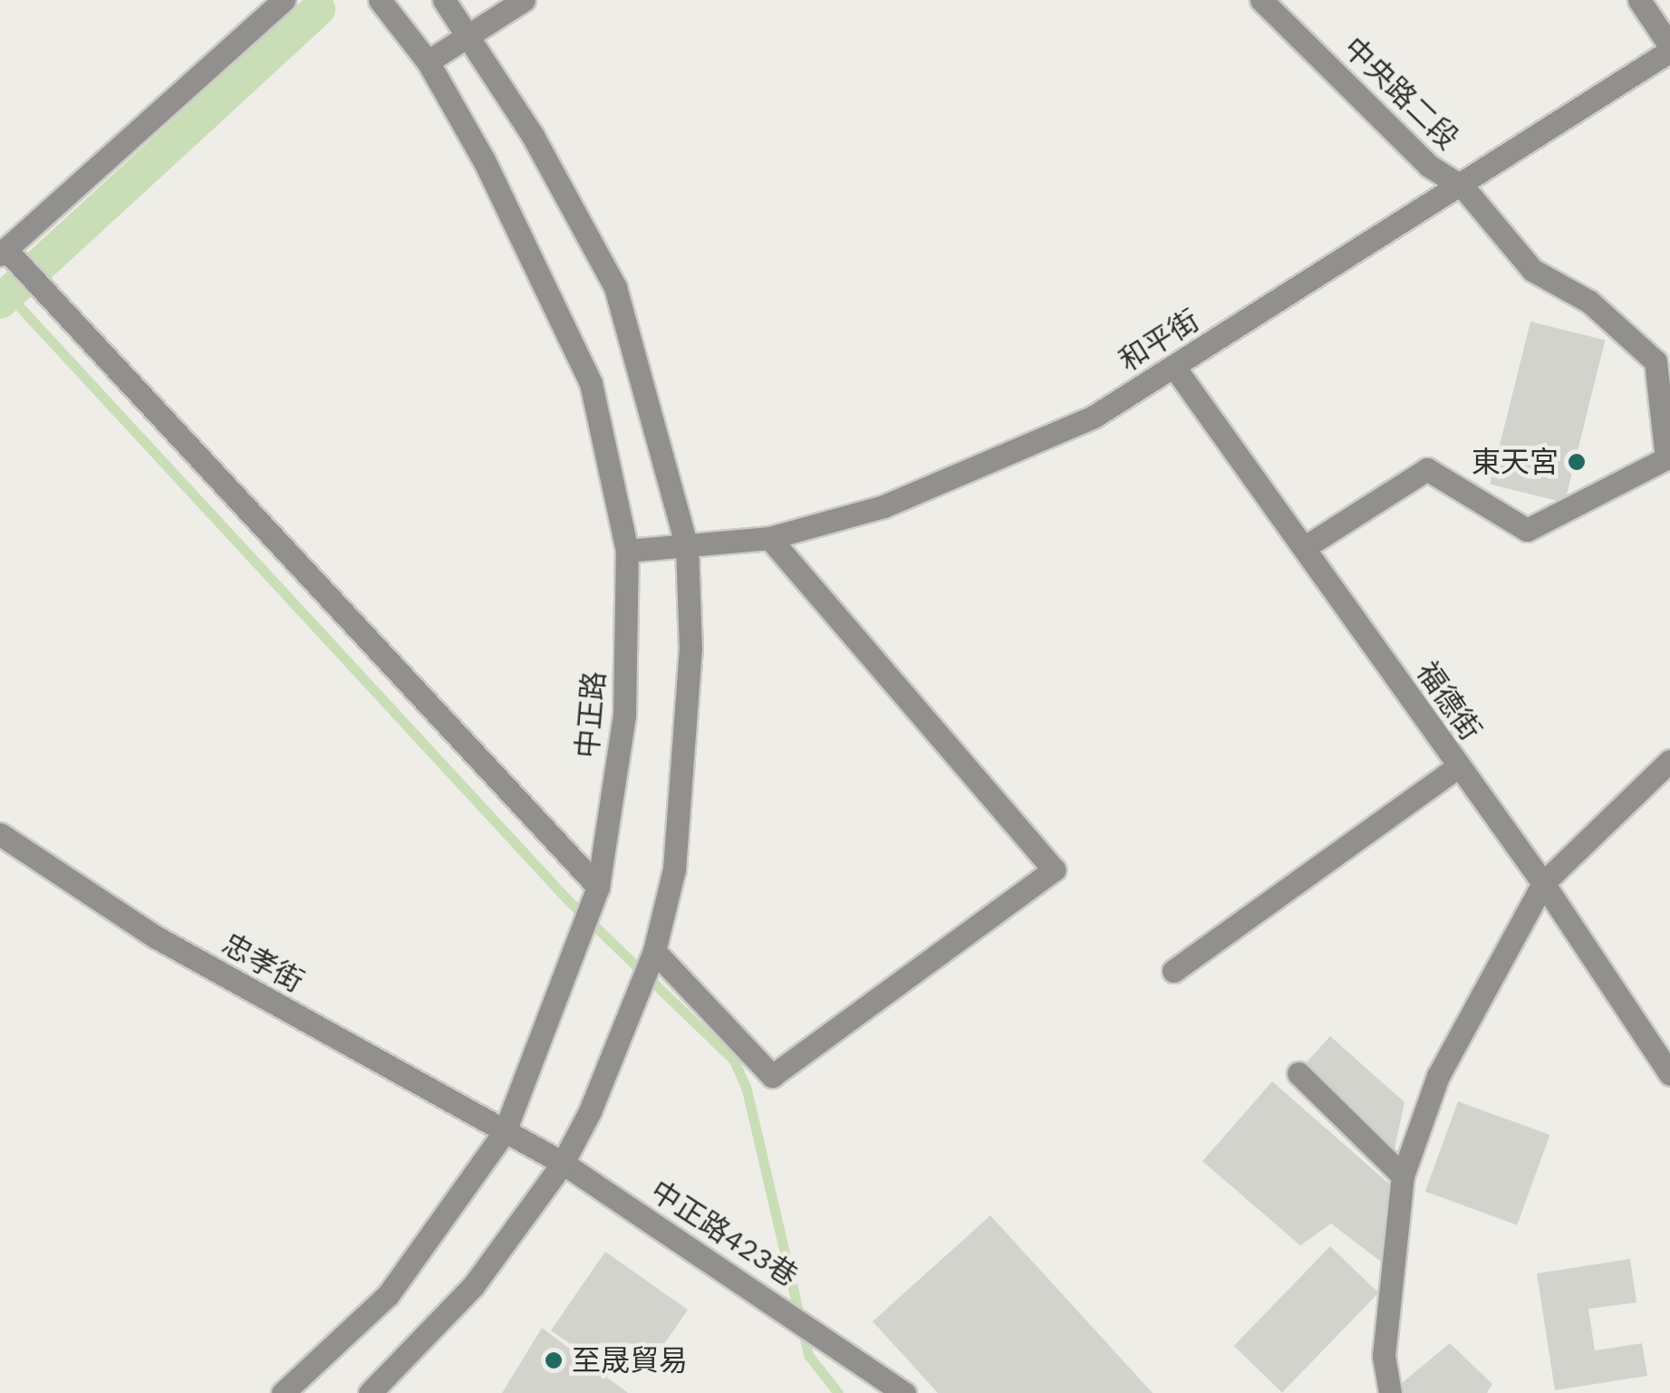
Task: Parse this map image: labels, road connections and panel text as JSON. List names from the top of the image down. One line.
{"streets":{"street":["中央路二段","和平街","福德街","中正路","忠孝街","中正路423巷"]},"crossings":[["中央路二段","和平街"],["和平街","福德街"],["和平街","中正路"],["中正路","忠孝街"],["中正路","中正路423巷"],["忠孝街","中正路423巷"]],"places":["東天宮","至晟貿易"]}
